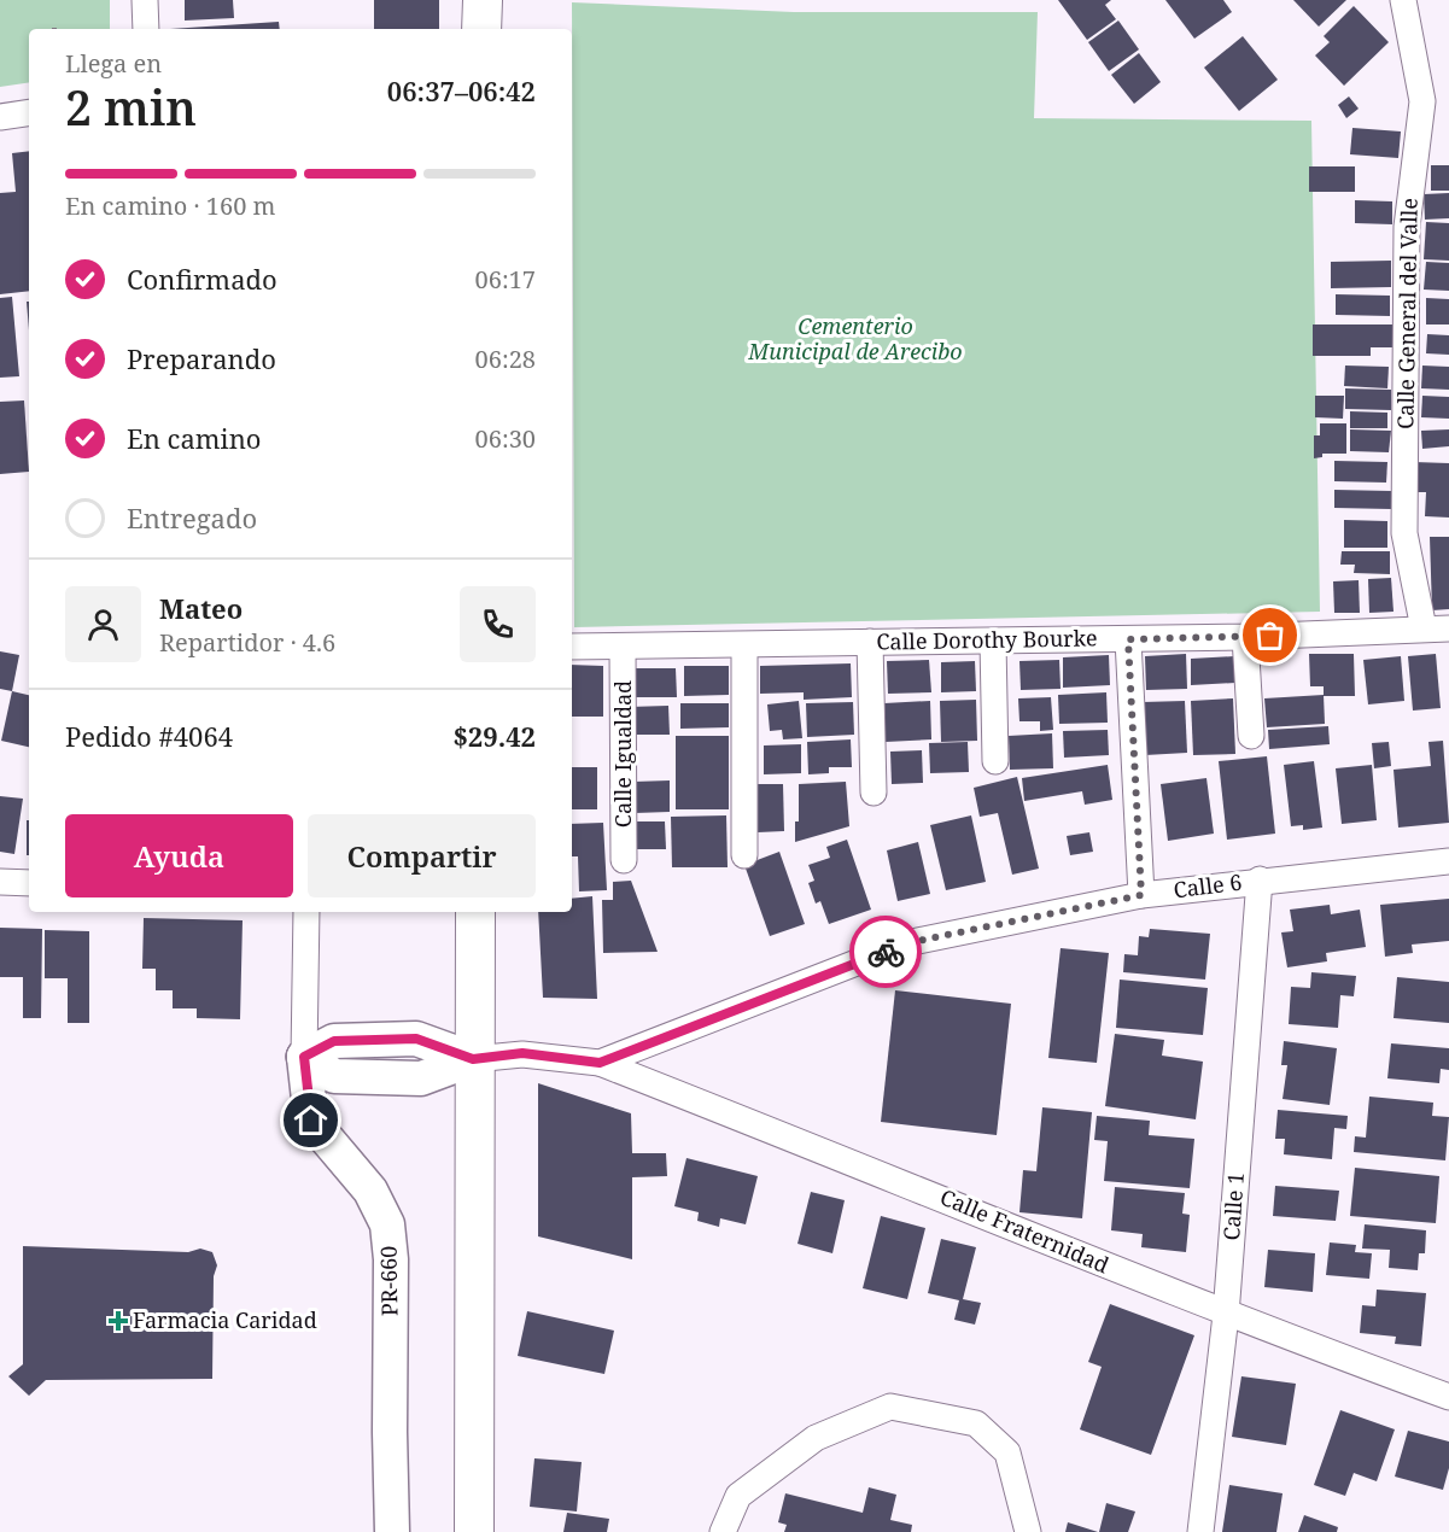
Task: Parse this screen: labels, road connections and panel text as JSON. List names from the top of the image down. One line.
{"streets":{"street":["Calle General del Valle","Calle Dorothy Bourke","Calle Igualdad","Calle 6","Calle 1","Calle Fraternidad","PR-660"]},"crossings":[["Calle General del Valle","Calle Dorothy Bourke"],["Calle Dorothy Bourke","Calle Igualdad"],["Calle 6","Calle 1"],["Calle 6","Calle Fraternidad"],["Calle 1","Calle Fraternidad"]],"parks":["Cementerio Municipal de Arecibo"],"places":{"health":["Farmacia Caridad"]},"page":{"heading":["2 min","Llega en","06:37–06:42"],"panel":["Mateo","Repartidor · 4.6","Pedido #4064","$29.42"],"bar":"En camino · 160 m","list":[["Confirmado","06:17"],["Preparando","06:28"],["En camino","06:30"],"Entregado"],"buttons":["Ayuda","Compartir"]}}
